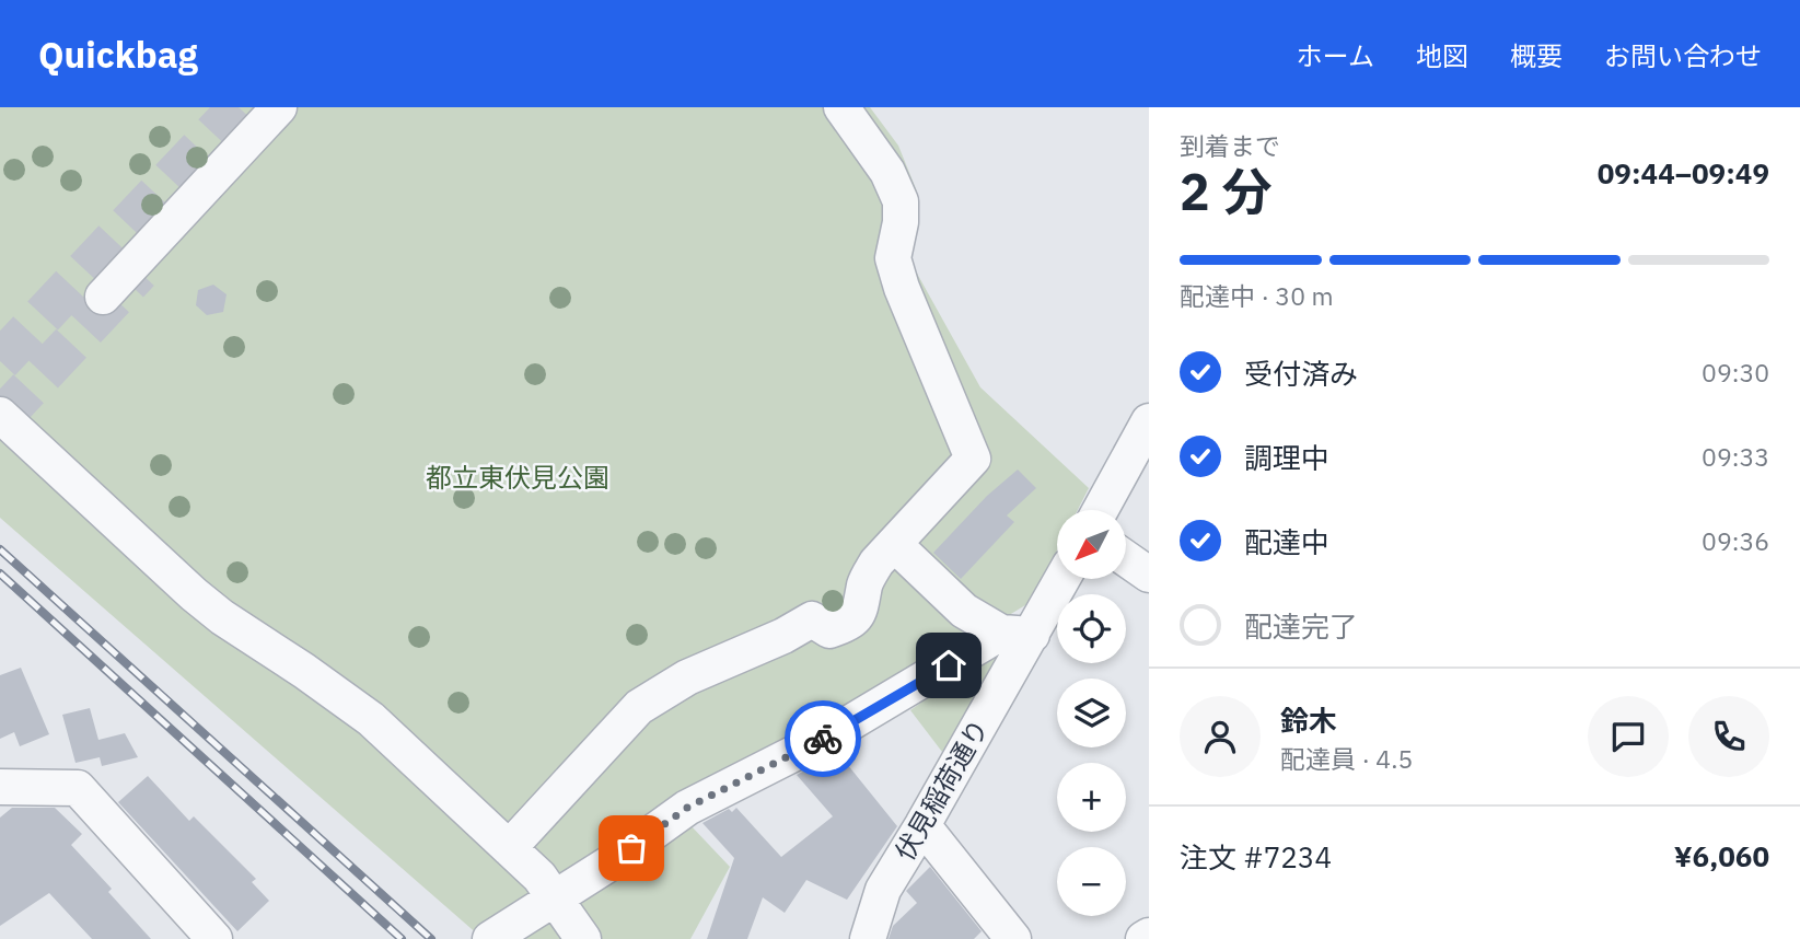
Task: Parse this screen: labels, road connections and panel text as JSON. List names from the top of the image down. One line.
{"streets":{"street":["伏見稲荷通り"]},"parks":["都立東伏見公園"],"north":"bottom left","page":{"header":"Quickbag","nav":["ホーム","地図","概要","お問い合わせ"],"heading":["2 分","到着まで","09:44–09:49"],"panel":["鈴木","配達員 · 4.5","注文 #7234","¥6,060"],"bar":"配達中 · 30 m","list":[["受付済み","09:30"],["調理中","09:33"],["配達中","09:36"],"配達完了"],"map_buttons":["+","−"]}}
